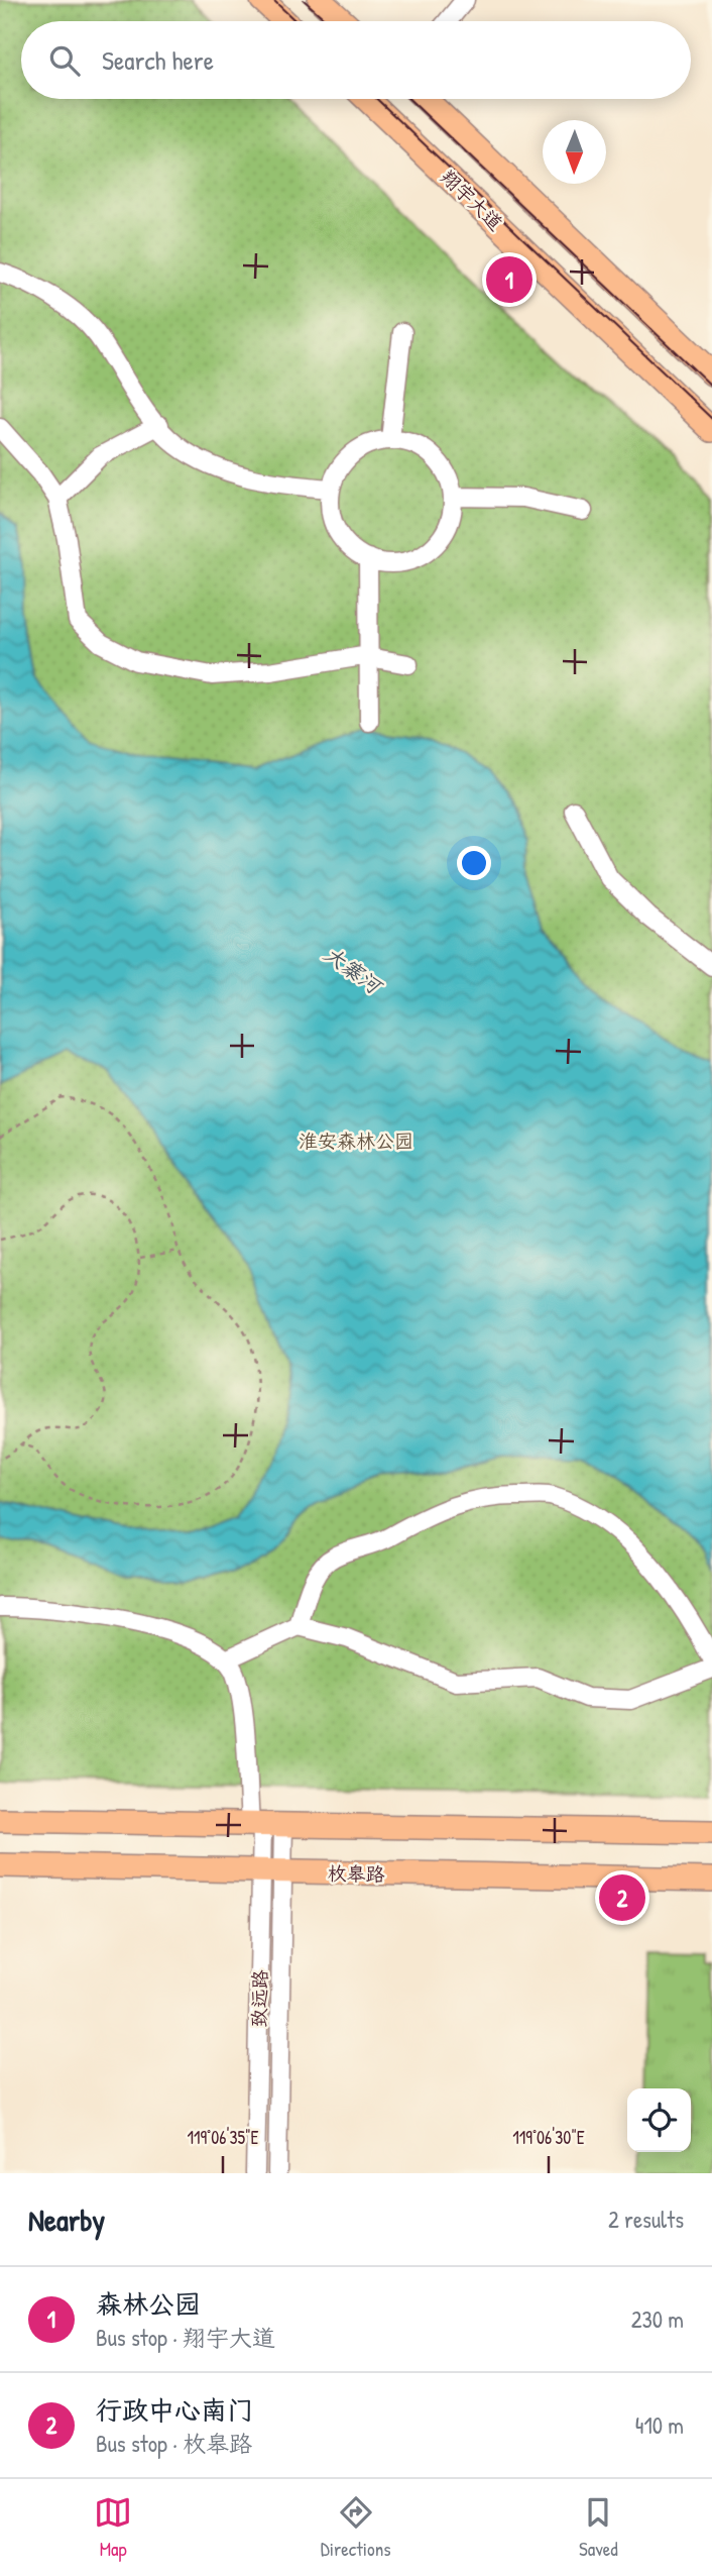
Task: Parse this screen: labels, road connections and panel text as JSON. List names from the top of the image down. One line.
{"streets":{"main road":["翔宇大道","枚皋路"],"street":["致远路"]},"crossings":[["枚皋路","致远路"]],"water":["大寨河"],"parks":["淮安森林公园"],"north":"bottom","page":{"search":"Search here","pins":["1","2"],"heading":["Nearby","2 results"],"list":[{"mark":"1","name":"森林公园","note":"Bus stop · 翔宇大道","value":"230 m"},{"mark":"2","name":"行政中心南门","note":"Bus stop · 枚皋路","value":"410 m"}],"nav":["Map","Directions","Saved"]},"coordinates":["119°06'35\"E","119°06'30\"E"]}
